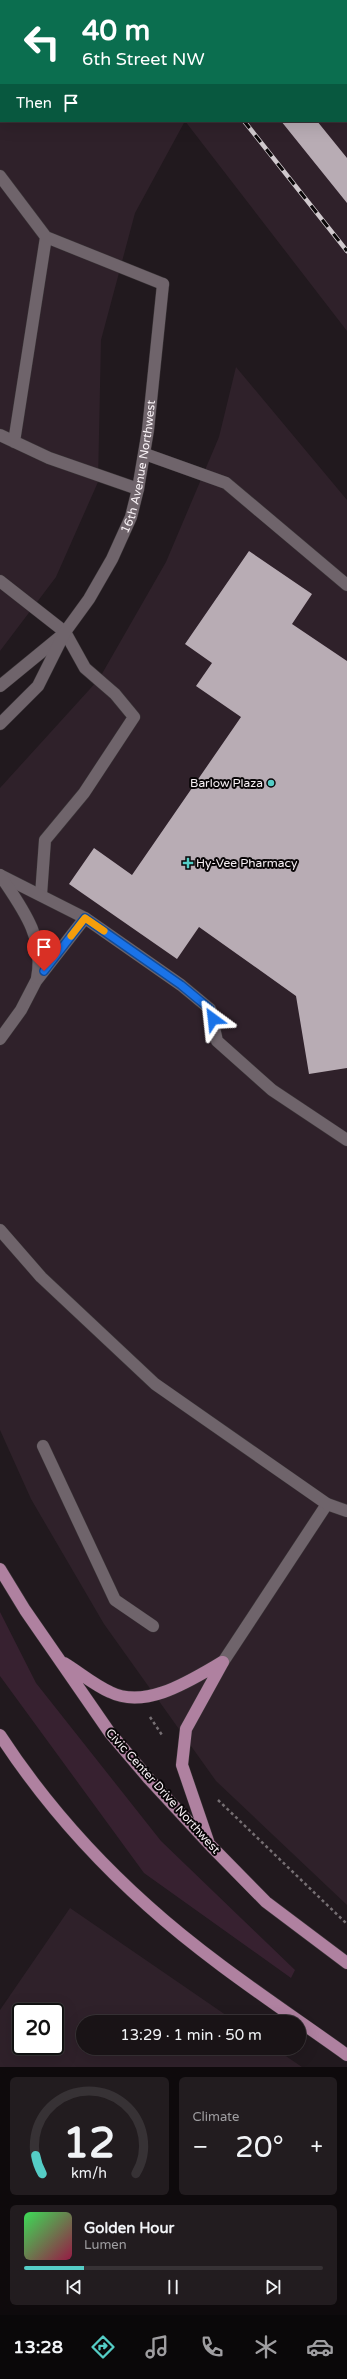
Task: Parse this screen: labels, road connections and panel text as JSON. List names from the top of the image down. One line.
{"streets":{"main road":["Civic Center Drive Northwest"],"street":["16th Avenue Northwest"]},"places":{"other":["Barlow Plaza"],"health":["Hy-Vee Pharmacy"]},"page":{"turn":["40 m","6th Street NW"],"then":"Then","limit":"20","trip":"13:29 · 1 min · 50 m","tile":"Climate","heat":["−","20°","+"],"song":["Golden Hour","Lumen"],"tabs":"13:28","gauge":["12","km/h"]}}
